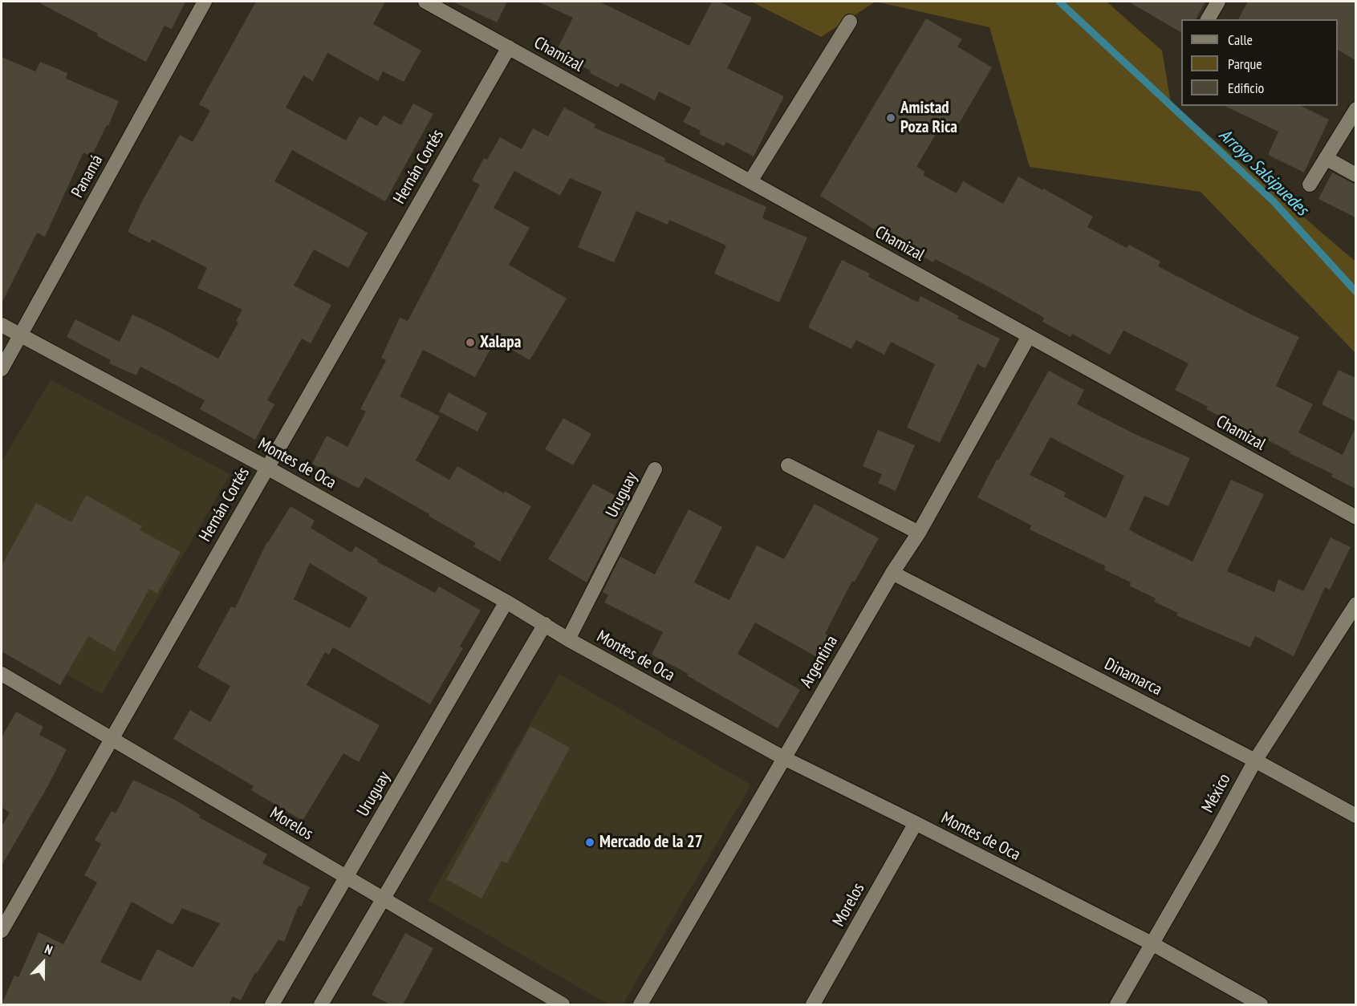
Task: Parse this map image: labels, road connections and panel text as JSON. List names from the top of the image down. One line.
{"streets":{"street":["Chamizal","Hernán Cortés","Panamá","Montes de Oca","Uruguay","Argentina","Dinamarca","México","Morelos"]},"crossings":[["Chamizal","Hernán Cortés"],["Chamizal","Argentina"],["Hernán Cortés","Montes de Oca"],["Hernán Cortés","Morelos"],["Panamá","Montes de Oca"],["Montes de Oca","Uruguay"],["Montes de Oca","Argentina"],["Montes de Oca","México"],["Montes de Oca","Morelos"],["Uruguay","Morelos"],["Argentina","Dinamarca"],["Dinamarca","México"]],"water":["Arroyo Salsipuedes"],"places":["Amistad Poza Rica","Xalapa","Mercado de la 27"],"legend":["Calle","Parque","Edificio"],"north":"top"}
